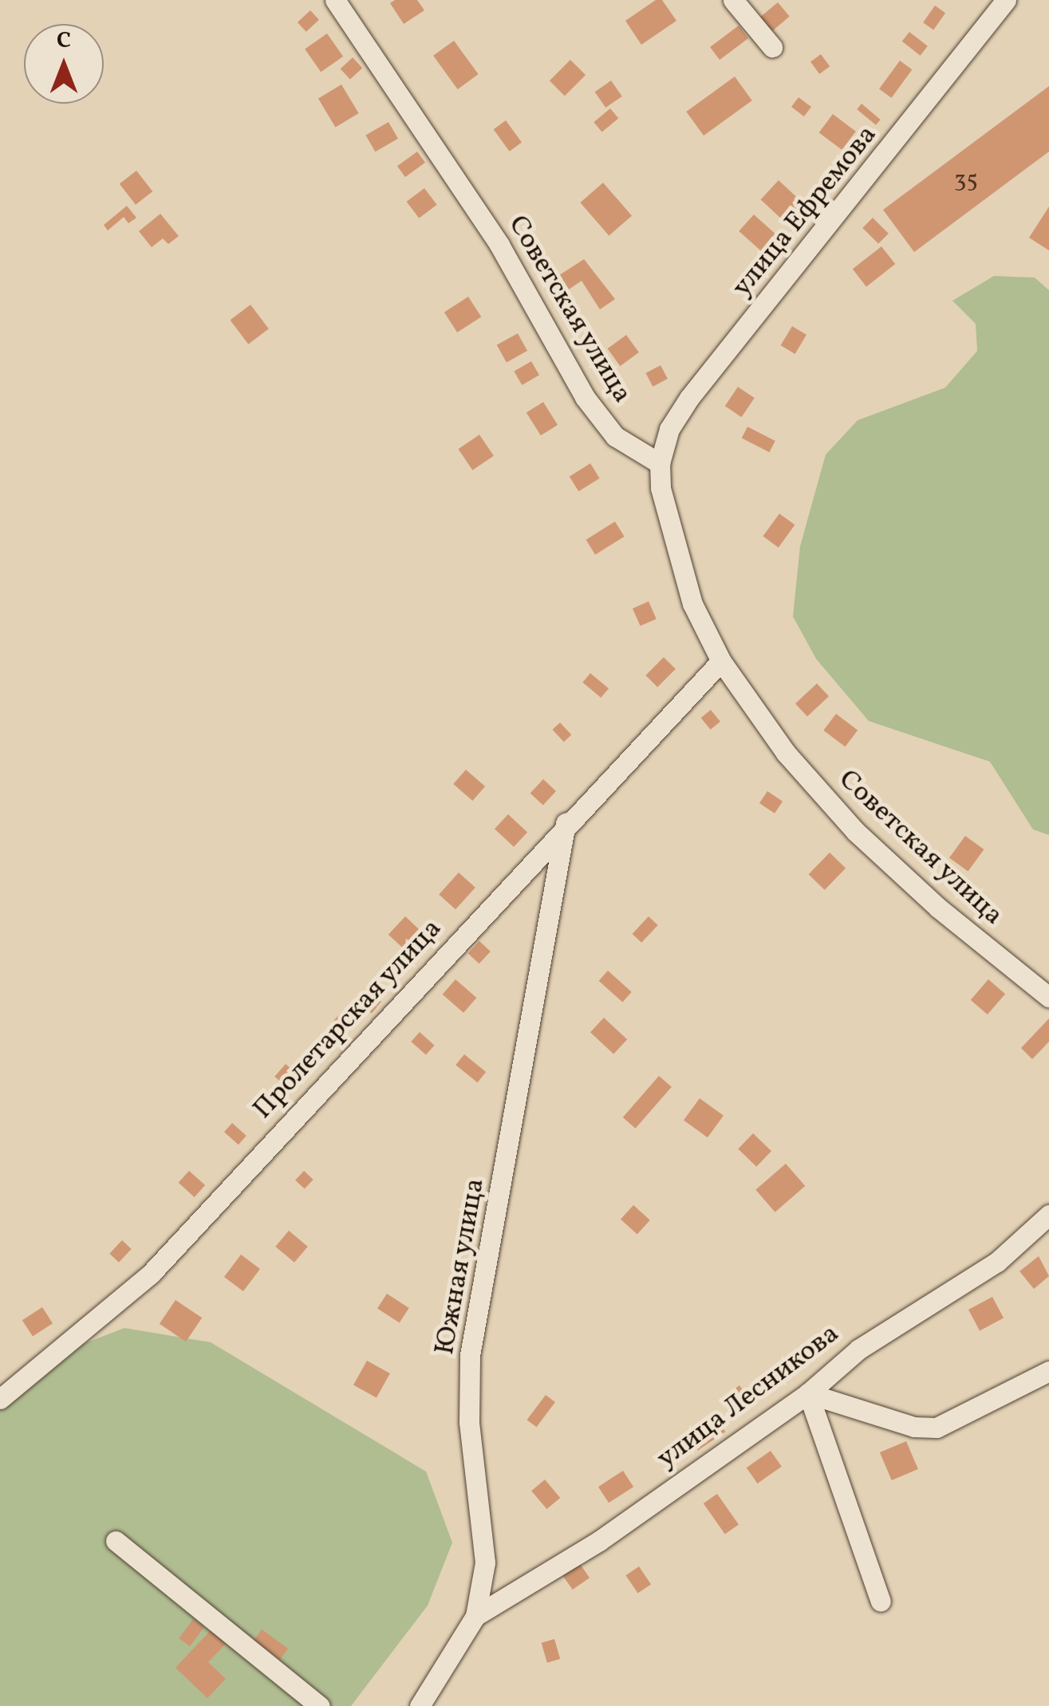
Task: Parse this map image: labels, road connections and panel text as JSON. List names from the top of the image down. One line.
{"streets":{"street":["улица Ефремова","Советская улица","Пролетарская улица","Южная улица","улица Лесникова"]},"crossings":[["улица Ефремова","Советская улица"],["Советская улица","Пролетарская улица"],["Пролетарская улица","Южная улица"],["Южная улица","улица Лесникова"]],"house_numbers":["35"],"north":"top"}
